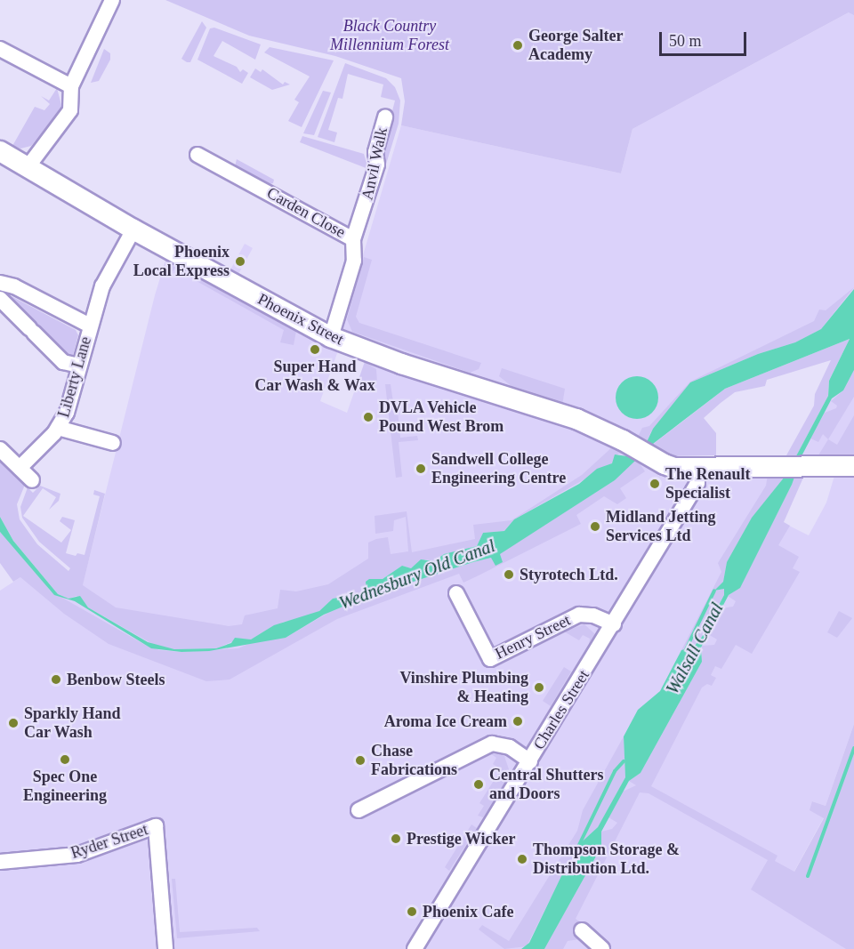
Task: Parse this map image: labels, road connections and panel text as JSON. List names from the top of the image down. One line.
{"streets":{"main road":["Phoenix Street"],"street":["Anvil Walk","Carden Close","Liberty Lane","Henry Street","Charles Street","Ryder Street"]},"crossings":[["Anvil Walk","Carden Close"],["Carden Close","Phoenix Street"],["Phoenix Street","Liberty Lane"],["Phoenix Street","Charles Street"],["Henry Street","Charles Street"]],"water":["Wednesbury Old Canal","Walsall Canal"],"parks":["Black Country Millennium Forest"],"places":["George Salter Academy","Phoenix Local Express","Super Hand Car Wash & Wax","DVLA Vehicle Pound West Brom","Sandwell College Engineering Centre","The Renault Specialist","Midland Jetting Services Ltd","Styrotech Ltd.","Benbow Steels","Vinshire Plumbing & Heating","Aroma Ice Cream","Sparkly Hand Car Wash","Spec One Engineering","Chase Fabrications","Central Shutters and Doors","Prestige Wicker","Thompson Storage & Distribution Ltd.","Phoenix Cafe"],"scale_bar":"50 m"}
